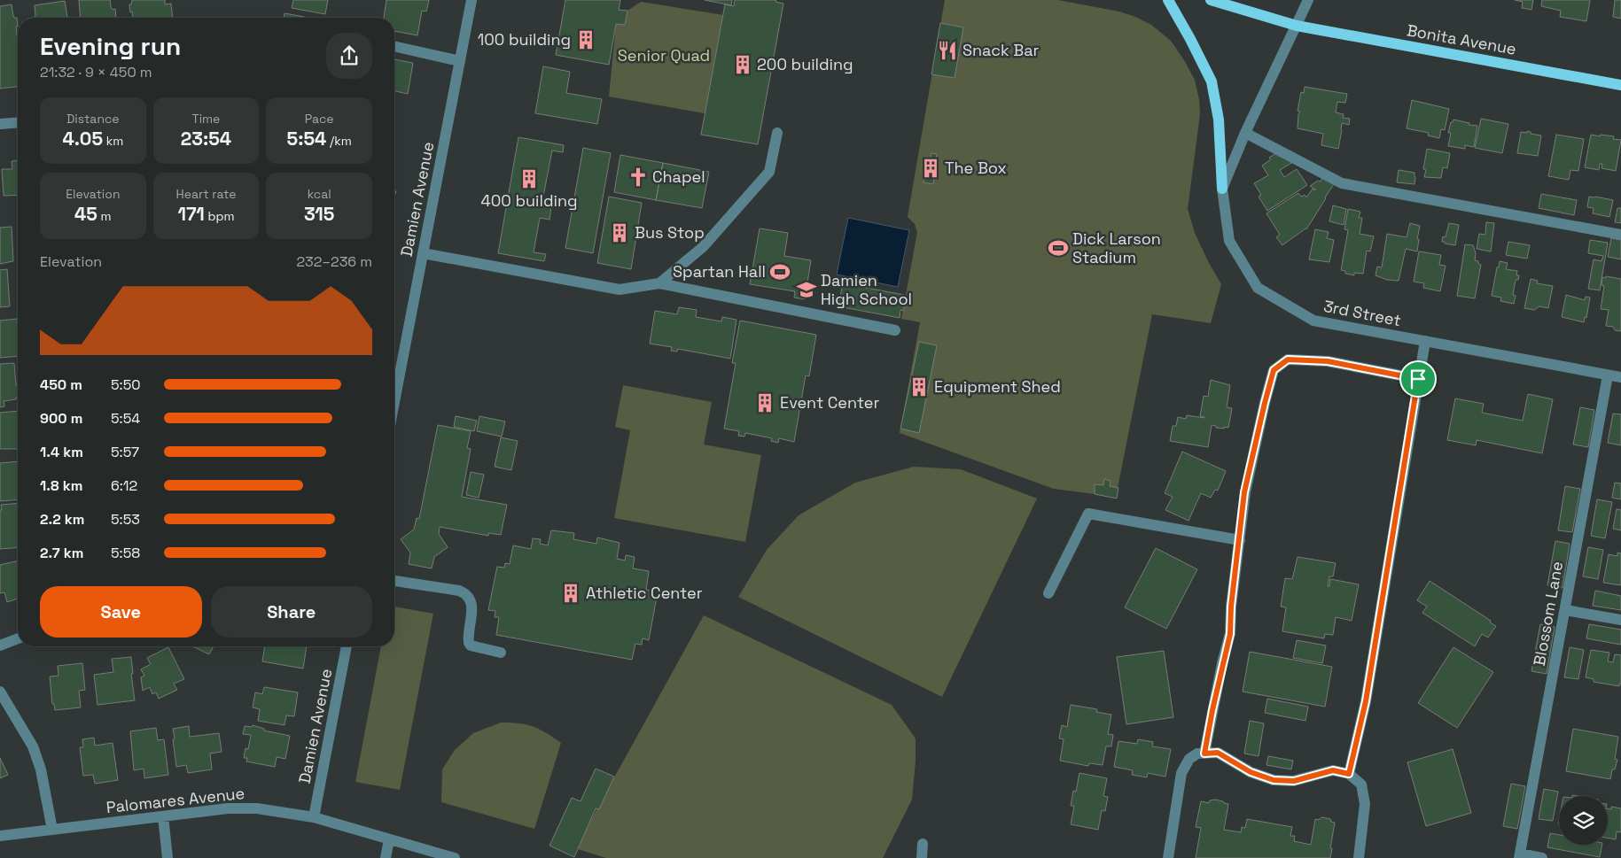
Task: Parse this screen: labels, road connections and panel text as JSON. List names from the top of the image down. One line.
{"streets":{"main road":["Bonita Avenue"],"street":["Damien Avenue","3rd Street","Blossom Lane","Palomares Avenue"]},"crossings":[["Damien Avenue","Palomares Avenue"],["3rd Street","Blossom Lane"]],"parks":["Senior Quad"],"places":{"building":["100 building","200 building","The Box","400 building","Bus Stop","Equipment Shed","Event Center","Athletic Center"],"restaurant":["Snack Bar"],"church":["Chapel"],"sports":["Dick Larson Stadium","Spartan Hall"],"school or university":["Damien High School"]},"page":{"heading":["Evening run","21:32 · 9 × 450 m"],"stats":[["Distance","4.05 km"],["Time","23:54"],["Pace","5:54 /km"],["Elevation","45 m"],["Heart rate","171 bpm"],["kcal","315"]],"chart":["Elevation","232–236 m"],"list":[{"name":"450 m","note":"5:50"},{"name":"900 m","note":"5:54"},{"name":"1.4 km","note":"5:57"},{"name":"1.8 km","note":"6:12"},{"name":"2.2 km","note":"5:53"},{"name":"2.7 km","note":"5:58"}],"buttons":["Save","Share"]}}
